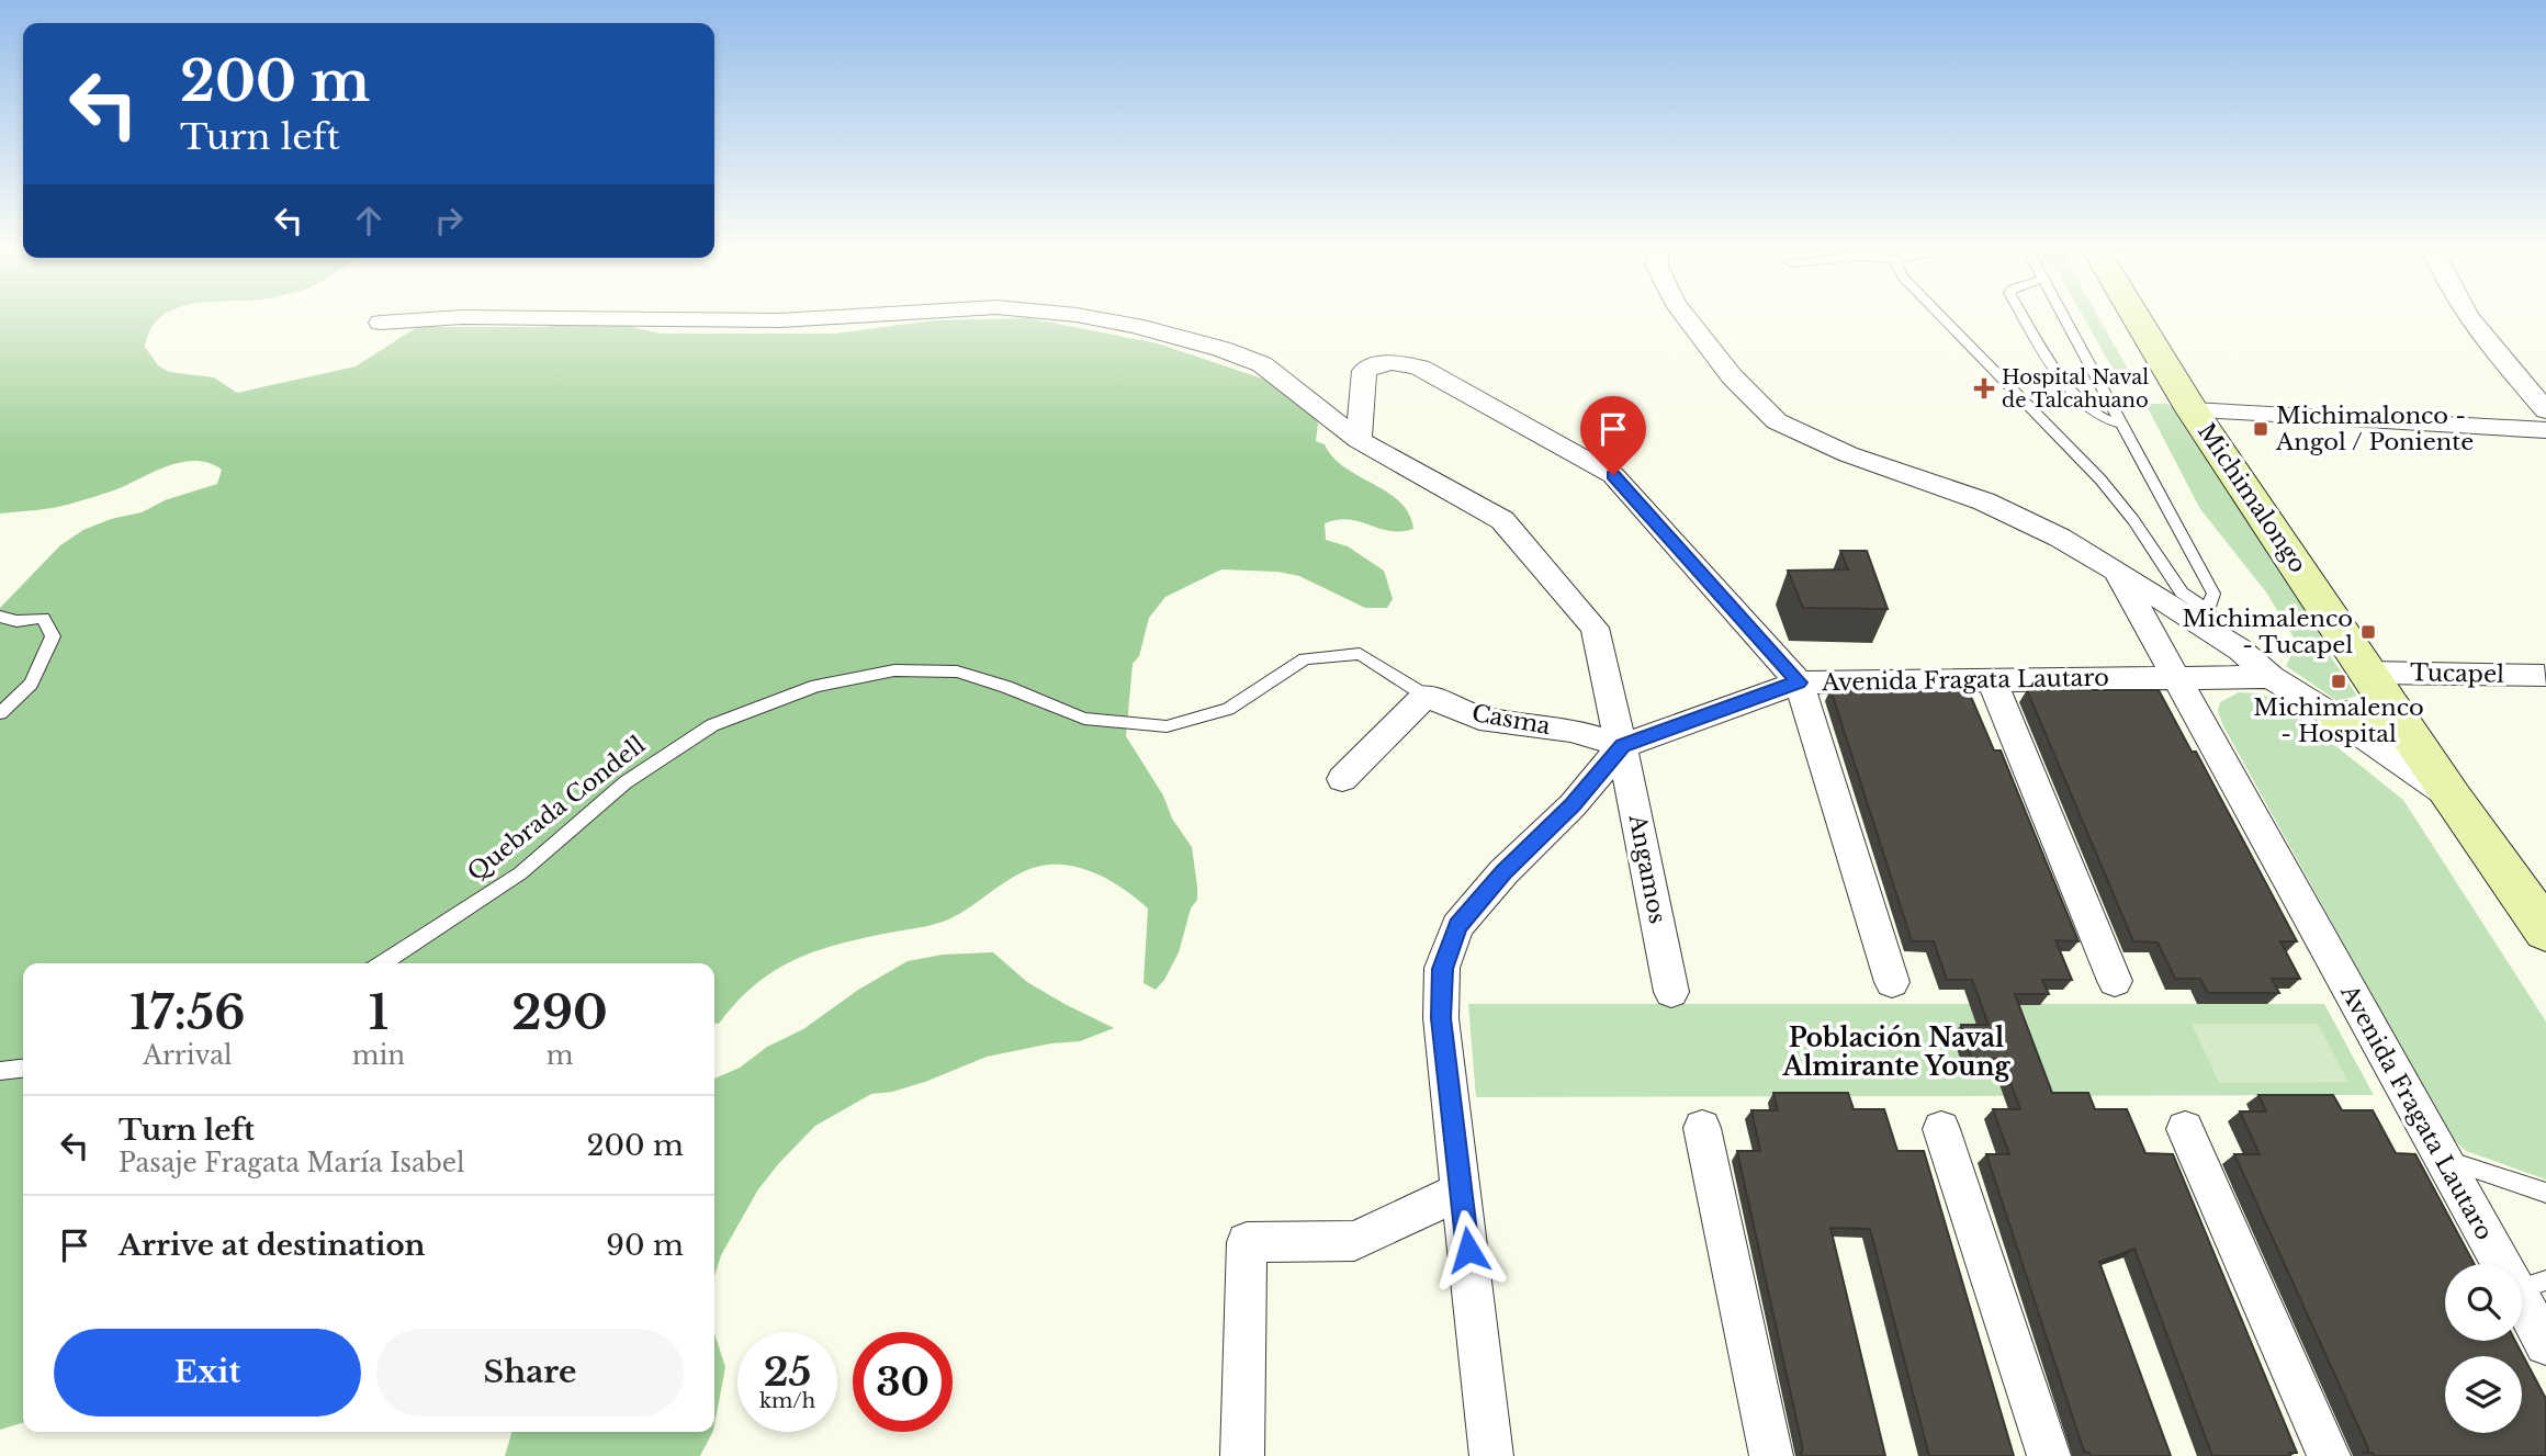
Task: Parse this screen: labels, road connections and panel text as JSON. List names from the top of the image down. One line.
{"streets":{"main road":["Michimalongo"],"street":["Tucapel","Avenida Fragata Lautaro","Casma","Angamos"],"lane":["Quebrada Condell"]},"crossings":[["Michimalongo","Tucapel"],["Avenida Fragata Lautaro","Casma"],["Avenida Fragata Lautaro","Angamos"],["Casma","Quebrada Condell"],["Casma","Angamos"]],"districts":["Población Naval Almirante Young"],"places":{"health":["Hospital Naval de Talcahuano"],"transit":["Michimalonco - Angol / Poniente","Michimalenco - Tucapel","Michimalenco - Hospital"]},"page":{"turn":["200 m","Turn left"],"eta":["17:56","Arrival","1","min","290","m"],"list":[{"name":"Turn left","note":"Pasaje Fragata María Isabel","value":"200 m"},{"name":"Arrive at destination","value":"90 m"}],"buttons":["Exit","Share"],"speed":"25 km/h","limit":"30"}}
